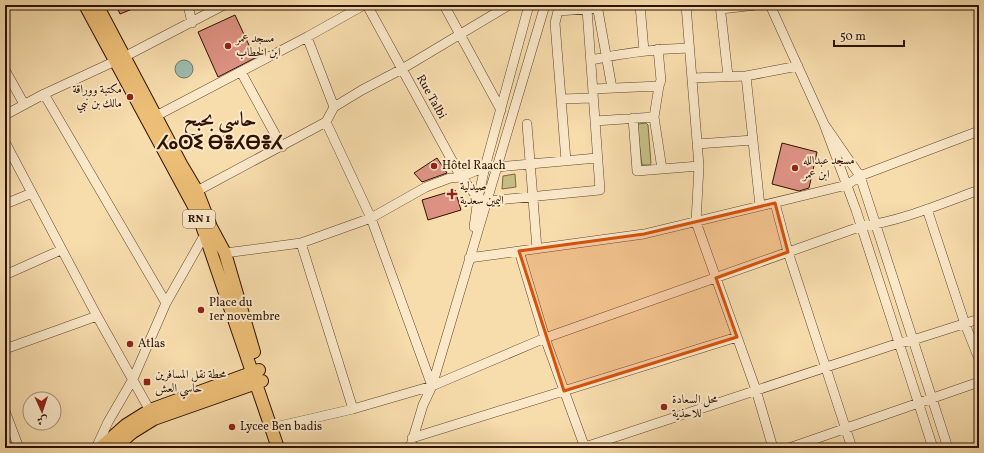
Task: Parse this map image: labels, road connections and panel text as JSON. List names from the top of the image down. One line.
{"streets":{"main road":["RN 1"],"street":["Rue Talbi"]},"districts":["حاسي بحبح ⵃⴰⵙⵉ ⴱⴻⵃⴱⴻⵃ"],"places":{"other":["مسجد عمر ابن الخطاب","مكتبة ووراقة مالك بن نبي","Hôtel Raach","مسجد عبدالله ابن عمر","Place du 1er novembre","Atlas","محل السعادة للاحذية","Lycee Ben badis"],"health":["صيدلية اليمين سعدية"],"transit":["محطة نقل المسافرين حاسي العش"]},"scale_bar":"50 m","north":"bottom"}
